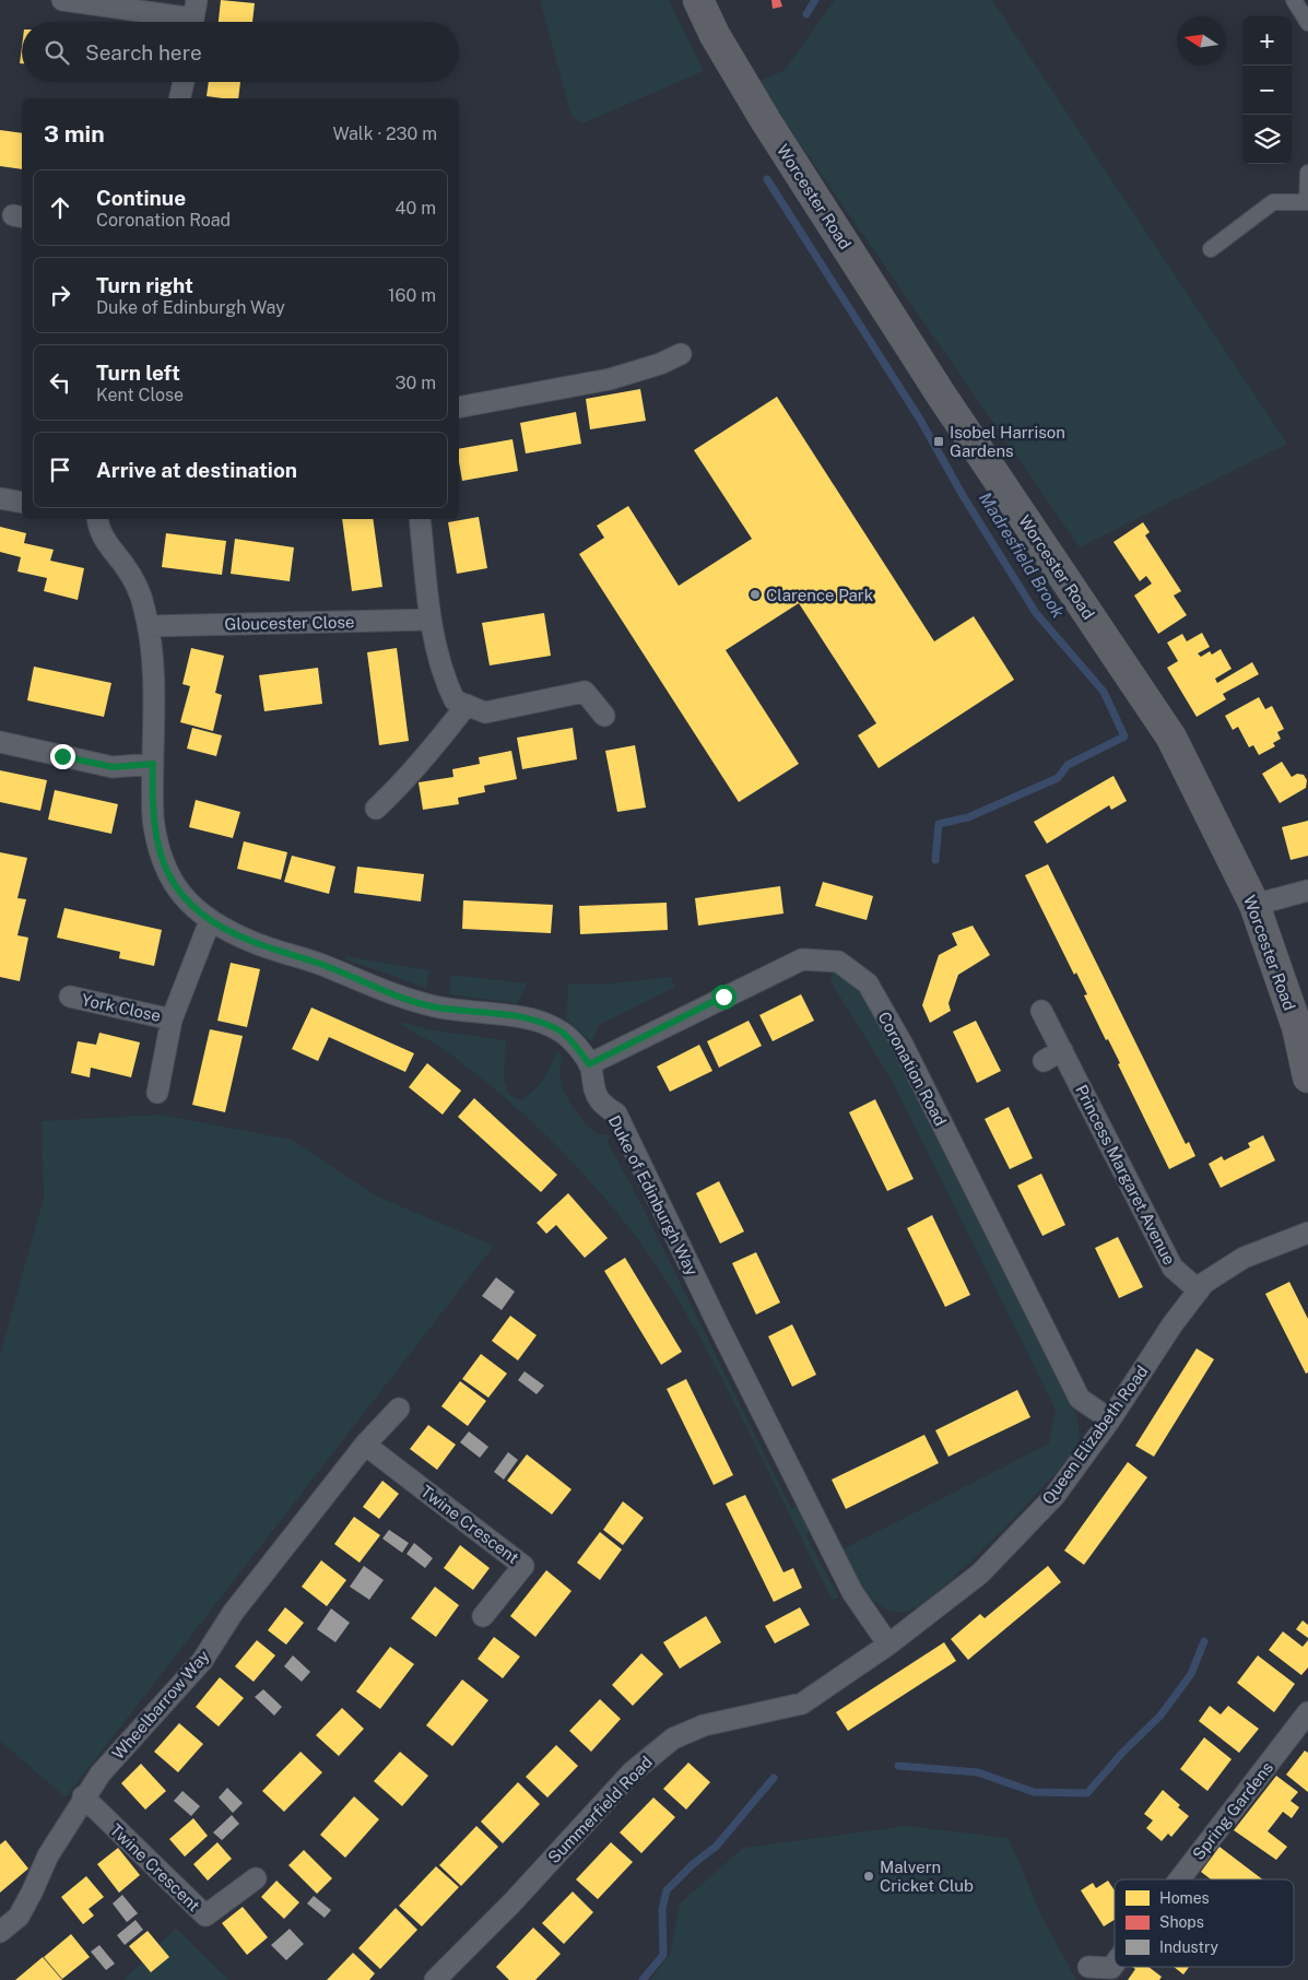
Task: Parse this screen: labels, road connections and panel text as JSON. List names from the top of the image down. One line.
{"streets":{"highway":["Worcester Road"],"street":["Gloucester Close","York Close","Coronation Road","Princess Margaret Avenue","Duke of Edinburgh Way","Queen Elizabeth Road","Twine Crescent","Wheelbarrow Way","Summerfield Road","Spring Gardens"]},"crossings":[["Gloucester Close","Duke of Edinburgh Way"],["York Close","Duke of Edinburgh Way"],["Coronation Road","Duke of Edinburgh Way"],["Coronation Road","Queen Elizabeth Road"],["Princess Margaret Avenue","Queen Elizabeth Road"],["Duke of Edinburgh Way","Queen Elizabeth Road"],["Queen Elizabeth Road","Summerfield Road"],["Twine Crescent","Wheelbarrow Way"]],"water":["Madresfield Brook"],"places":{"transit":["Isobel Harrison Gardens"],"other":["Clarence Park","Malvern Cricket Club"]},"legend":["Homes","Shops","Industry"],"north":"left","page":{"map_buttons":["+","−"],"search":"Search here","heading":["3 min","Walk · 230 m"],"list":[["Continue","Coronation Road","40 m"],["Turn right","Duke of Edinburgh Way","160 m"],["Turn left","Kent Close","30 m"],"Arrive at destination"]}}
